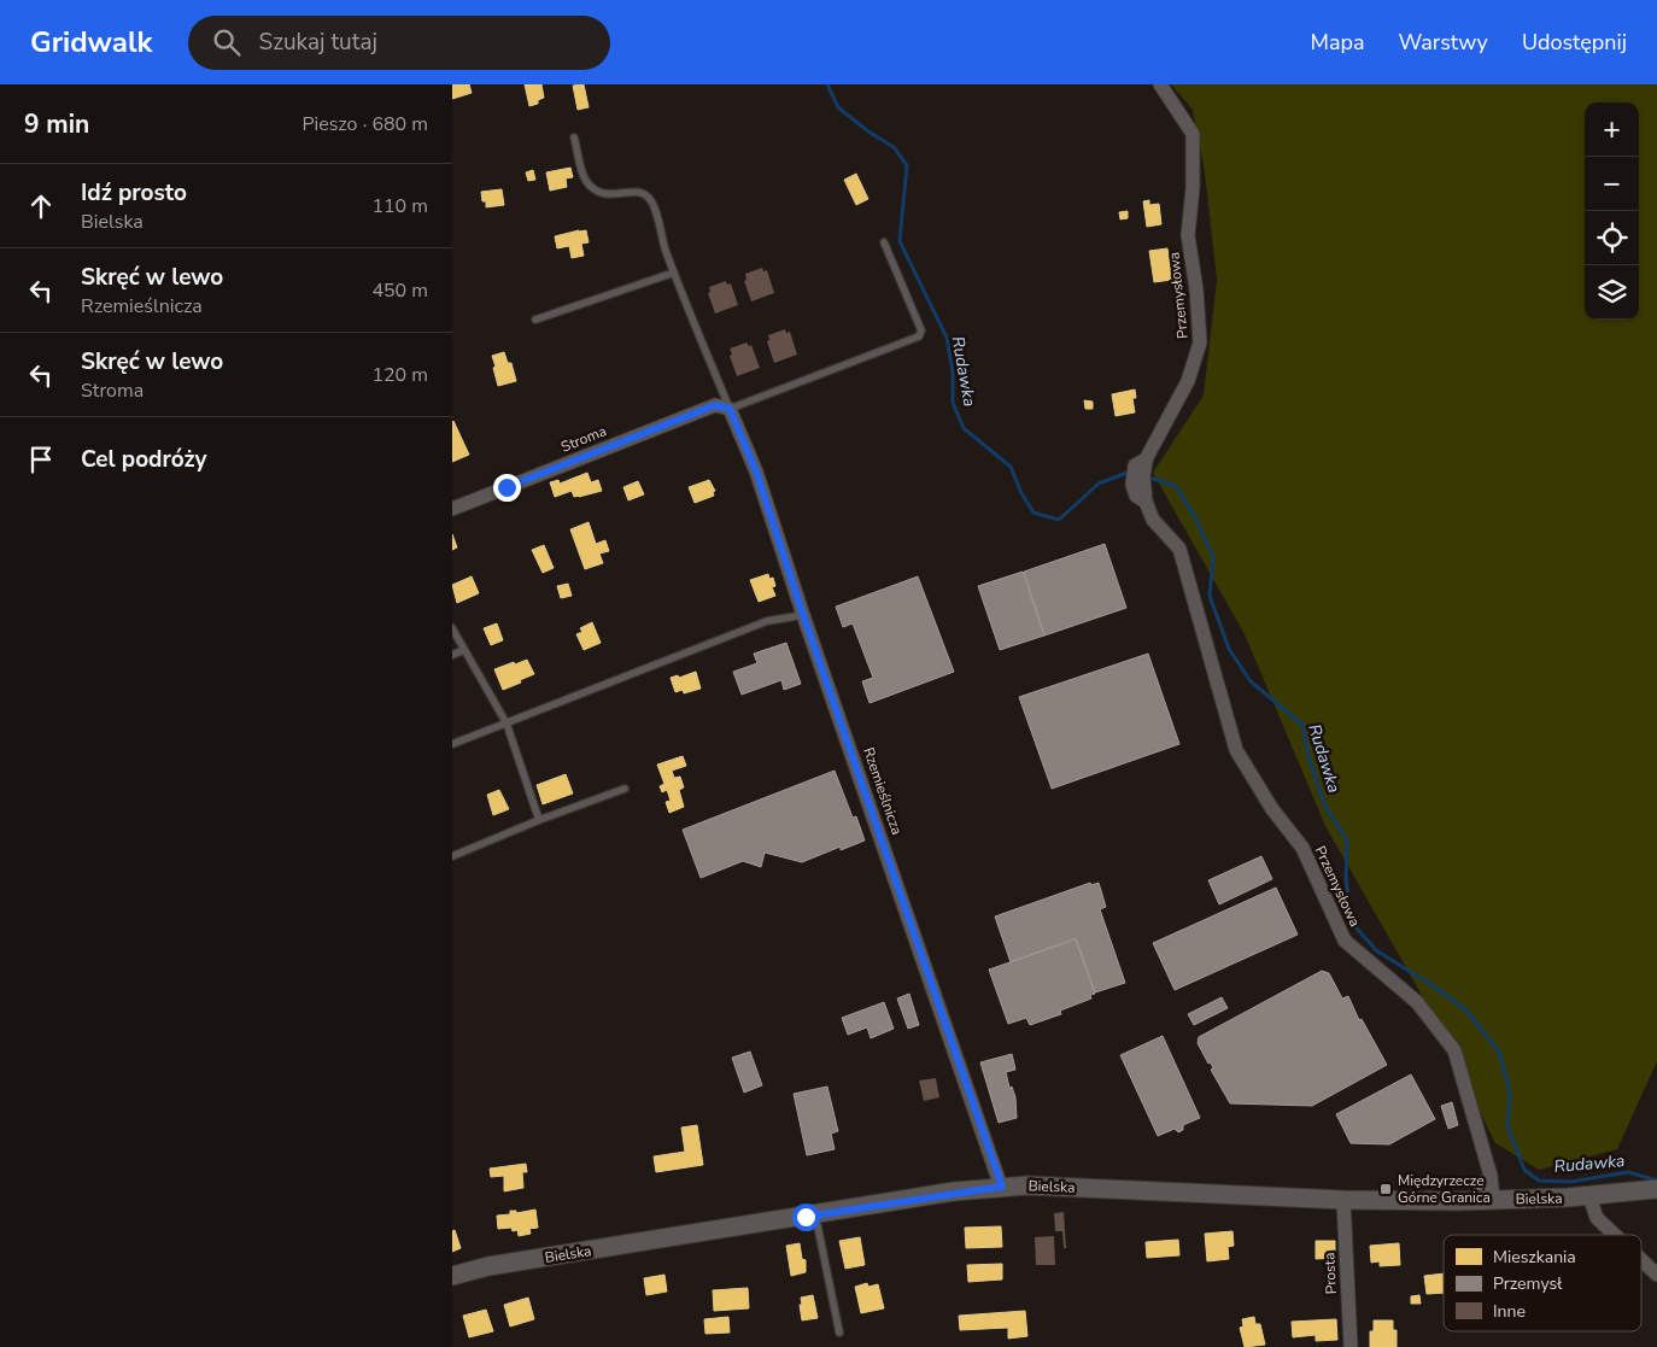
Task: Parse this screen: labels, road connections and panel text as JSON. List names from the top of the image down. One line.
{"streets":{"street":["Przemysłowa","Stroma","Rzemieślnicza","Bielska","Prosta"]},"crossings":[["Przemysłowa","Bielska"],["Stroma","Rzemieślnicza"],["Rzemieślnicza","Bielska"],["Bielska","Prosta"]],"water":["Rudawka"],"places":{"transit":["Międzyrzecze Górne Granica"]},"legend":["Mieszkania","Przemysł","Inne"],"page":{"header":"Gridwalk","search":"Szukaj tutaj","nav":["Mapa","Warstwy","Udostępnij"],"heading":["9 min","Pieszo · 680 m"],"map_buttons":["+","−"],"list":[["Idź prosto","Bielska","110 m"],["Skręć w lewo","Rzemieślnicza","450 m"],["Skręć w lewo","Stroma","120 m"],"Cel podróży"]}}
